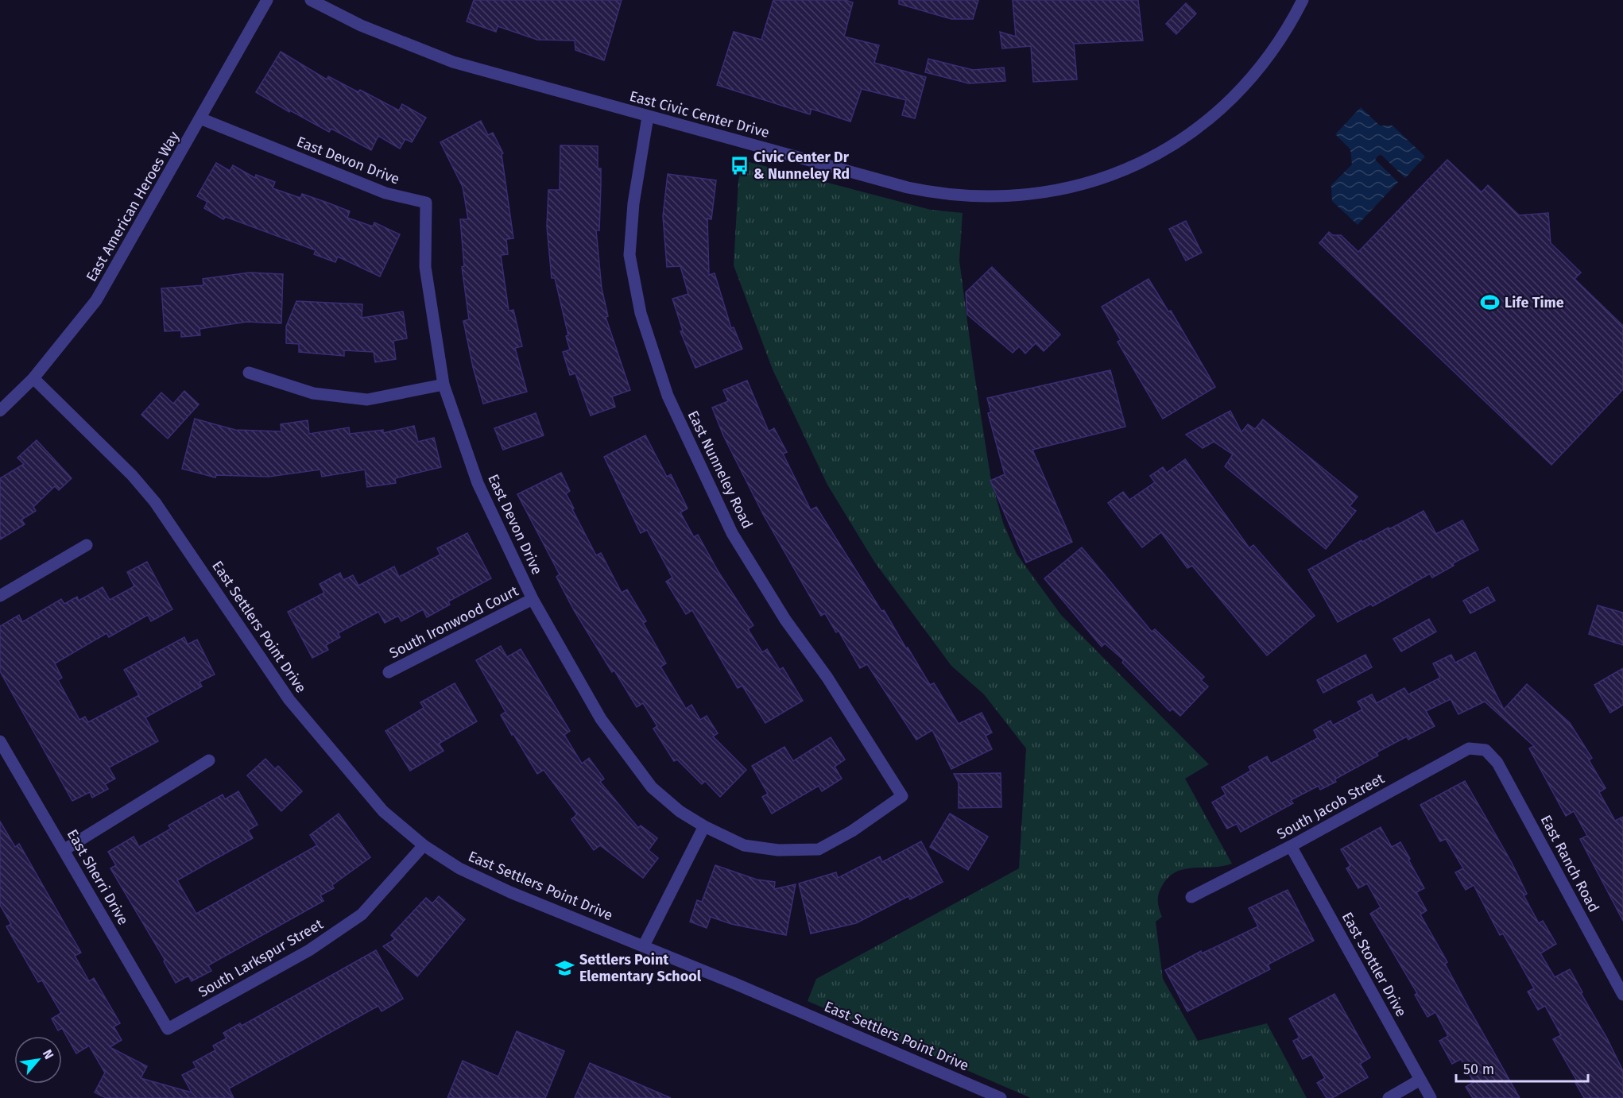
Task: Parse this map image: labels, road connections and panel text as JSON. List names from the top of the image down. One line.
{"streets":{"street":["East Civic Center Drive","East Devon Drive","East American Heroes Way","East Nunneley Road","South Ironwood Court","East Settlers Point Drive","South Jacob Street","East Ranch Road","East Sherri Drive","South Larkspur Street","East Stottler Drive"]},"crossings":[["East Civic Center Drive","East Nunneley Road"],["East Devon Drive","East American Heroes Way"],["East Devon Drive","East Nunneley Road"],["East Devon Drive","South Ironwood Court"],["East American Heroes Way","East Settlers Point Drive"],["East Settlers Point Drive","South Larkspur Street"],["South Jacob Street","East Ranch Road"],["South Jacob Street","East Stottler Drive"],["East Sherri Drive","South Larkspur Street"]],"places":{"bus stop":["Civic Center Dr & Nunneley Rd"],"sports":["Life Time"],"school or university":["Settlers Point Elementary School"]},"scale_bar":"50 m","north":"top right"}
